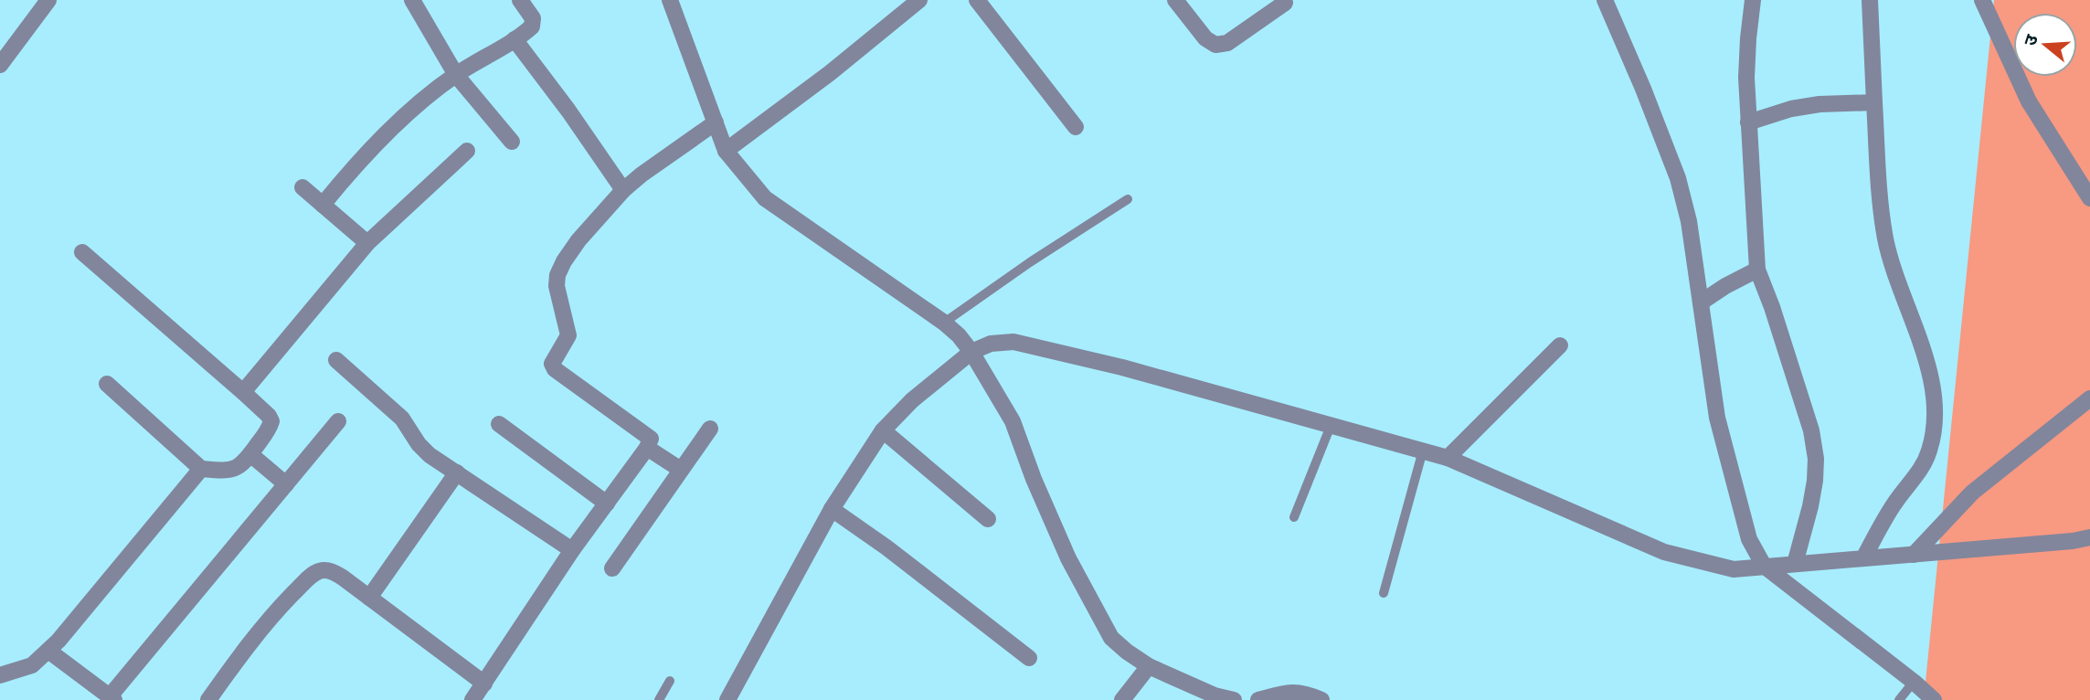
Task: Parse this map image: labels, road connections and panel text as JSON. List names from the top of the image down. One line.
{"north":"left"}
